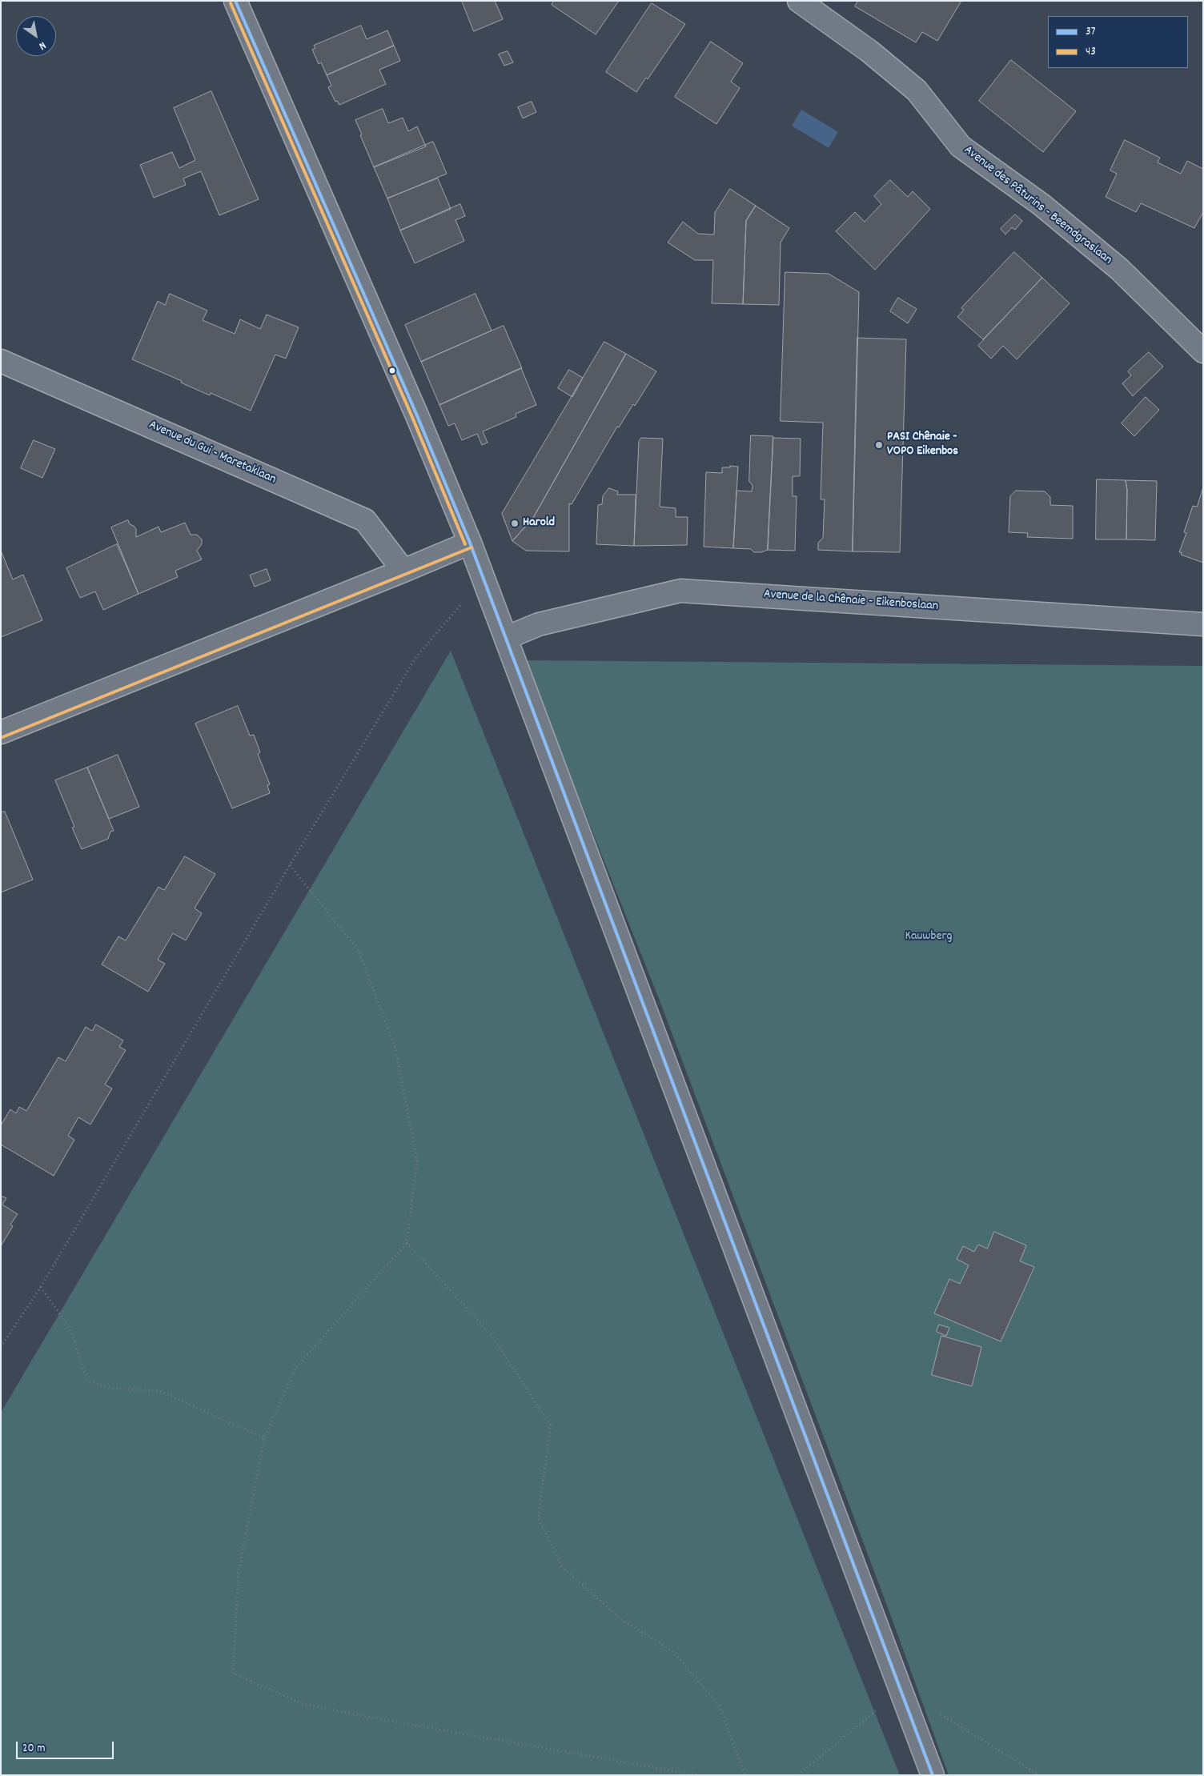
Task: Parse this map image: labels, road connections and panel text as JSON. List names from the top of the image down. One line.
{"streets":{"street":["Avenue des Pâturins - Beemdgraslaan","Avenue du Gui - Maretaklaan","Avenue de la Chênaie - Eikenboslaan"]},"parks":["Kauwberg"],"places":["PASI Chênaie - VOPO Eikenbos","Harold"],"lines":["transit line 37","transit line 43"],"legend":["37","43"],"scale_bar":"20 m","north":"bottom right"}
